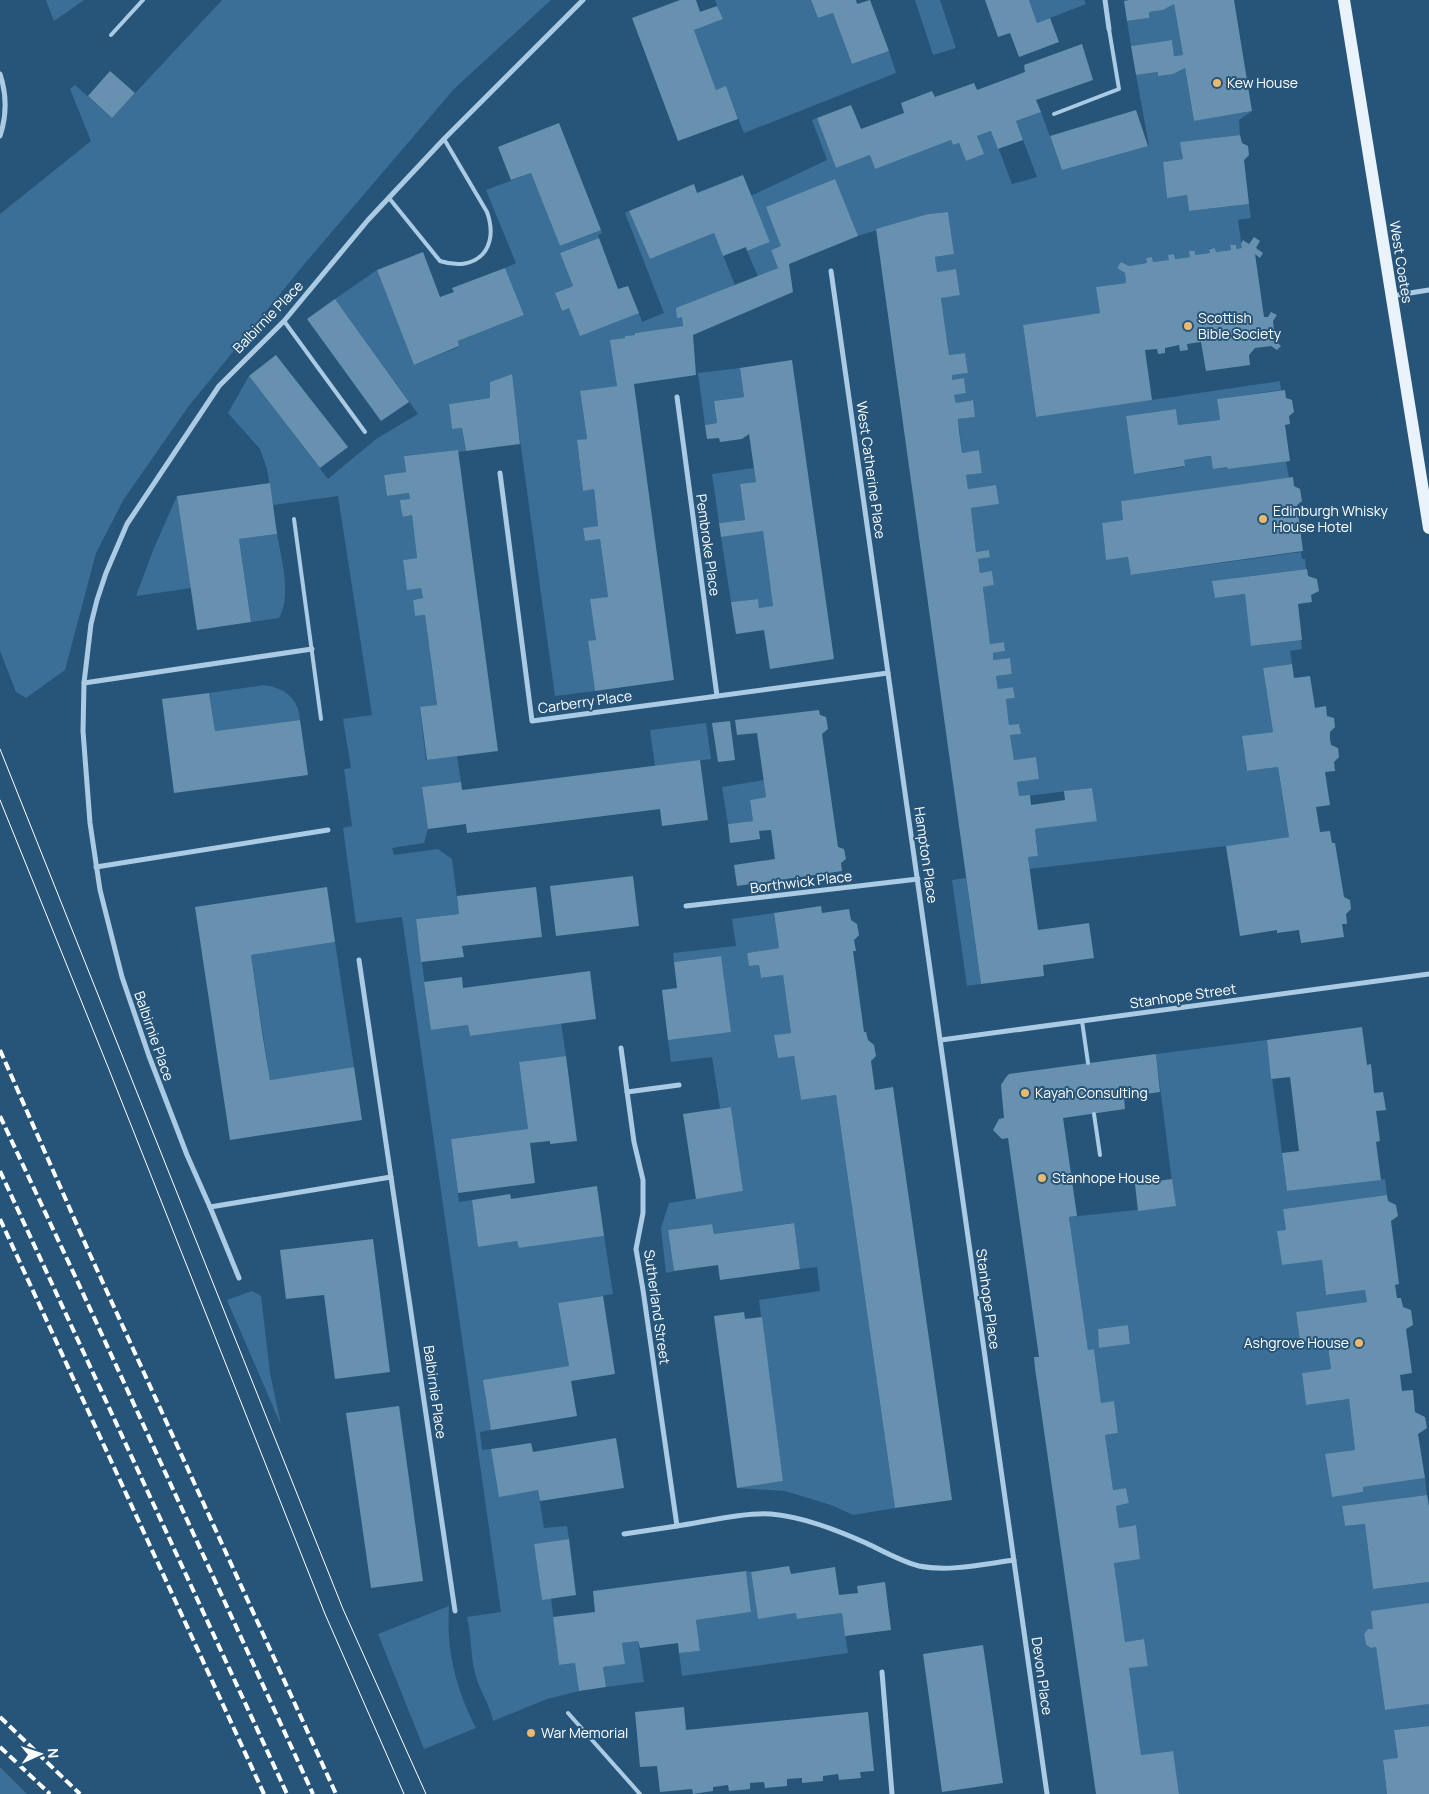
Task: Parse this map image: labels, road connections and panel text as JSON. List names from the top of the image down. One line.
{"streets":{"main road":["West Coates"],"street":["Balbirnie Place","West Catherine Place","Pembroke Place","Carberry Place","Hampton Place","Borthwick Place","Stanhope Street","Stanhope Place","Sutherland Street","Devon Place"]},"crossings":[["West Catherine Place","Carberry Place"],["West Catherine Place","Hampton Place"],["Pembroke Place","Carberry Place"],["Carberry Place","Hampton Place"],["Hampton Place","Borthwick Place"],["Hampton Place","Stanhope Street"],["Hampton Place","Stanhope Place"],["Stanhope Street","Stanhope Place"],["Stanhope Place","Devon Place"]],"places":["Kew House","Scottish Bible Society","Edinburgh Whisky House Hotel","Kayah Consulting","Stanhope House","Ashgrove House","War Memorial"],"north":"right"}
